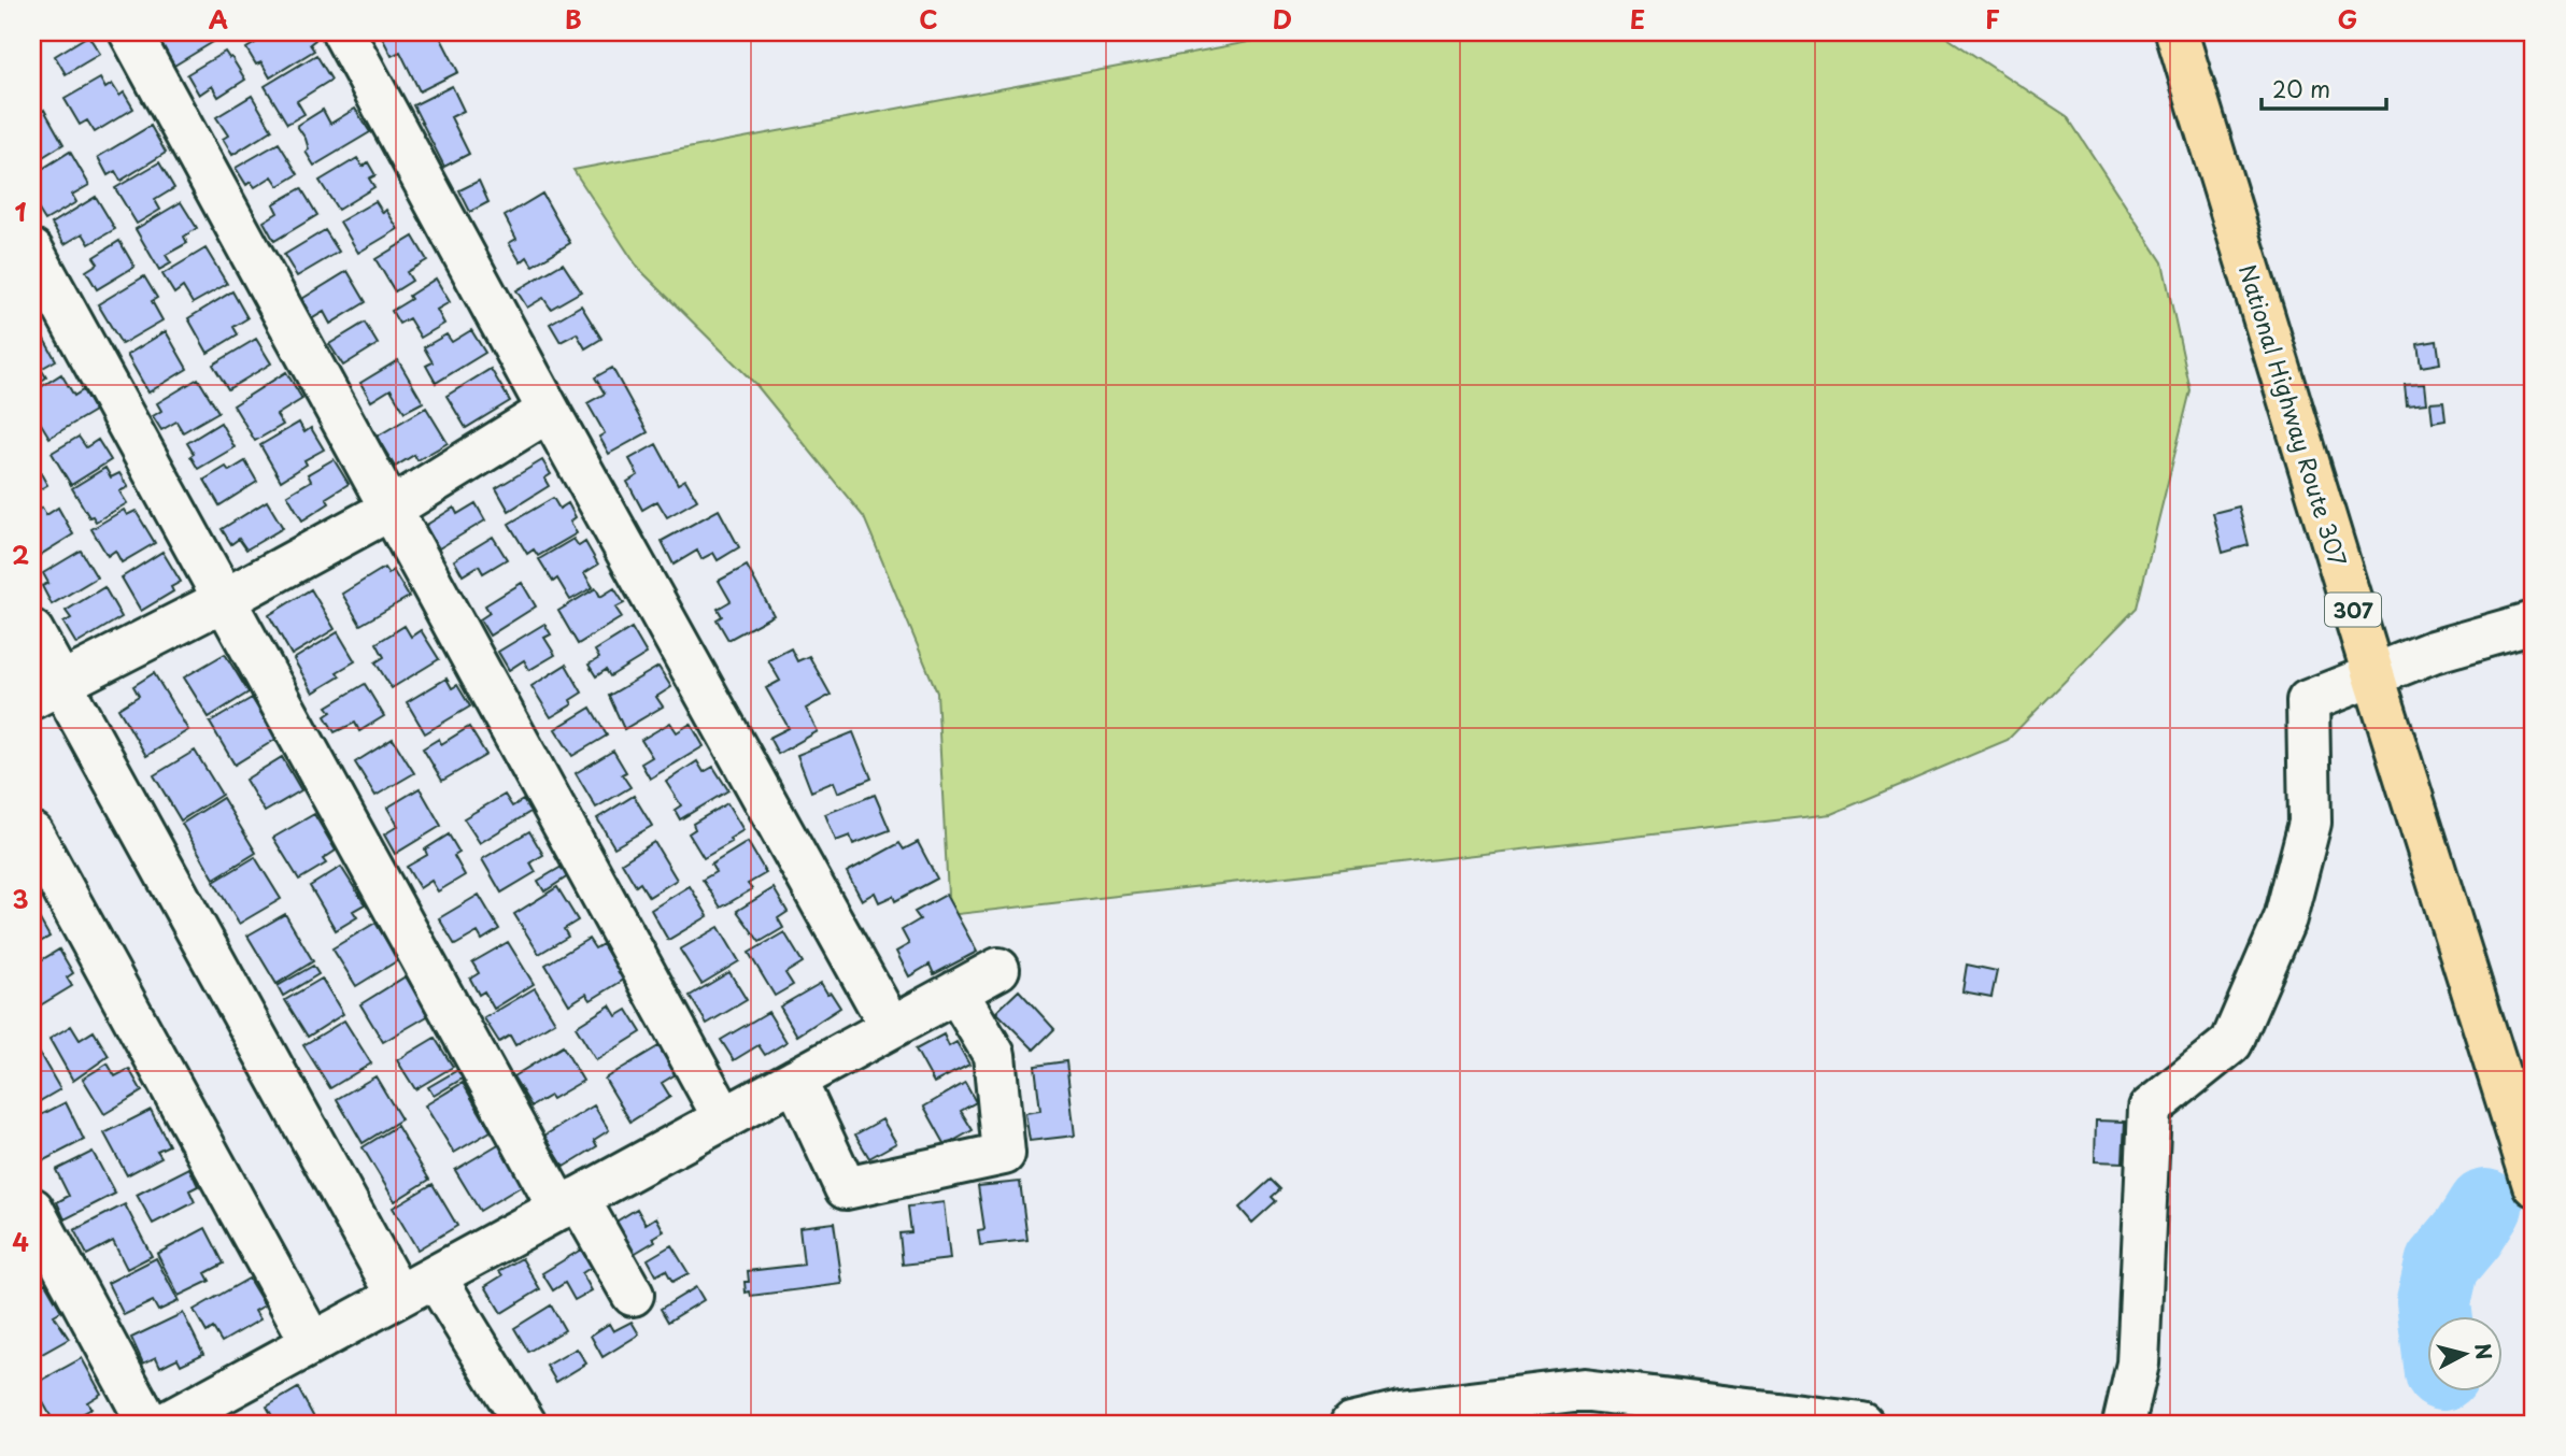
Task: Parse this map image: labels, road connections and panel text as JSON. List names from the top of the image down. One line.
{"streets":{"highway":["National Highway Route 307","307"]},"scale_bar":"20 m","north":"right","grid":{"columns":["A","B","C","D","E","F","G"],"rows":["1","2","3","4"]}}
